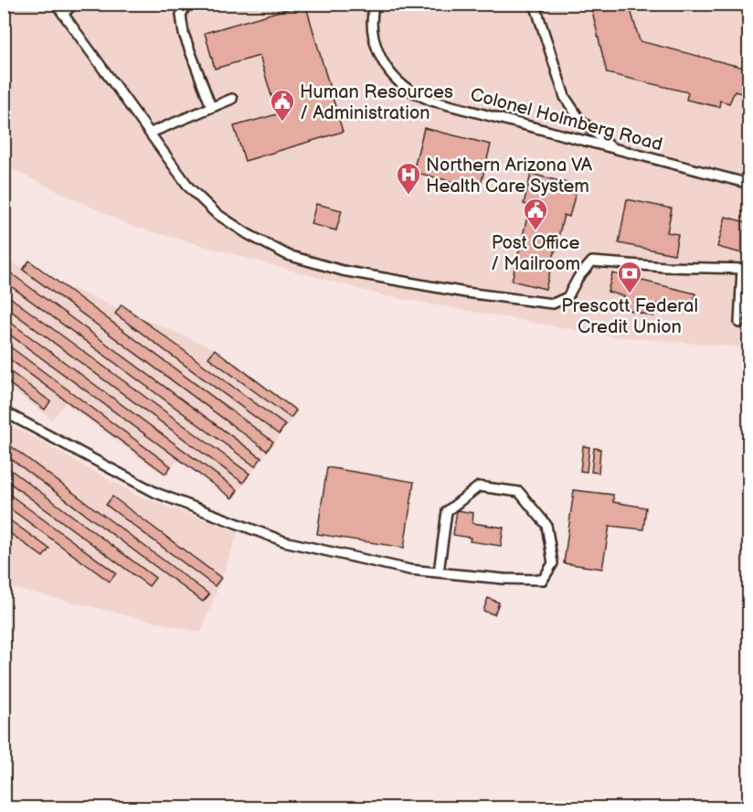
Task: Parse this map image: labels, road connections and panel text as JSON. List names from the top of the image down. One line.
{"streets":{"lane":["Colonel Holmberg Road"]},"places":{"public building":["Human Resources / Administration","Post Office / Mailroom"],"hospital":["Northern Arizona VA Health Care System"],"bank":["Prescott Federal Credit Union"]}}
